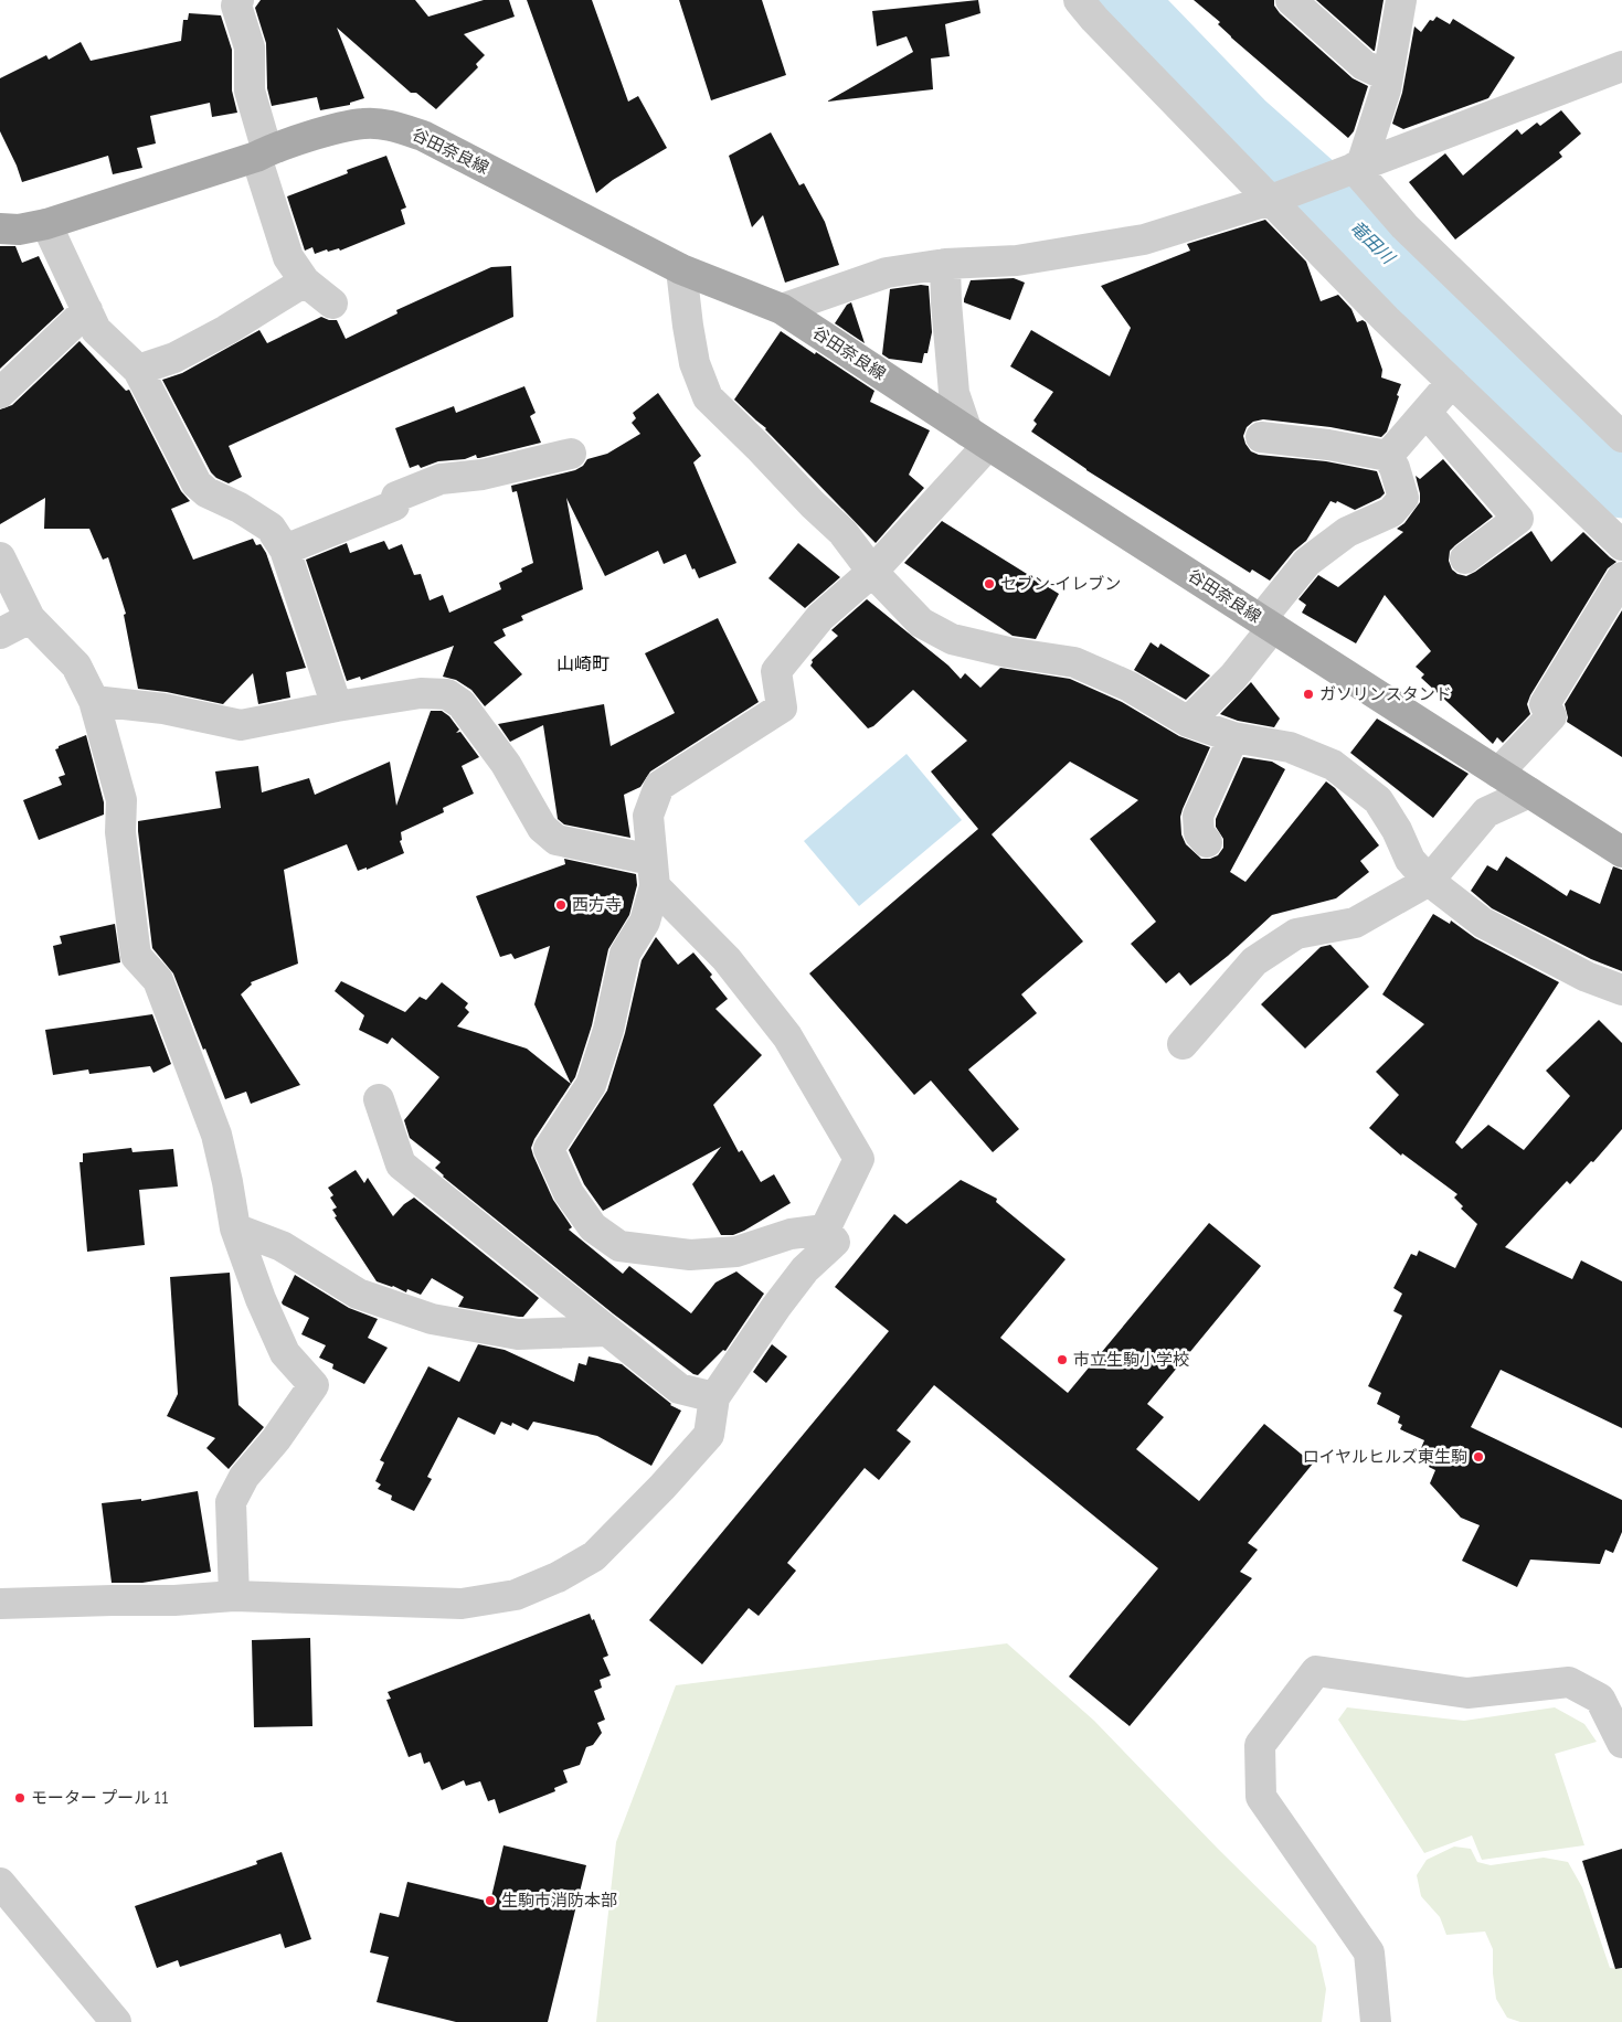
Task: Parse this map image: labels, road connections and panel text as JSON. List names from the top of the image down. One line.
{"streets":{"main road":["谷田奈良線"]},"districts":["山崎町"],"water":["竜田川"],"places":["セブン-イレブン","ガソリンスタンド","西方寺","市立生駒小学校","ロイヤルヒルズ東生駒","モーター プール 11","生駒市消防本部"]}
